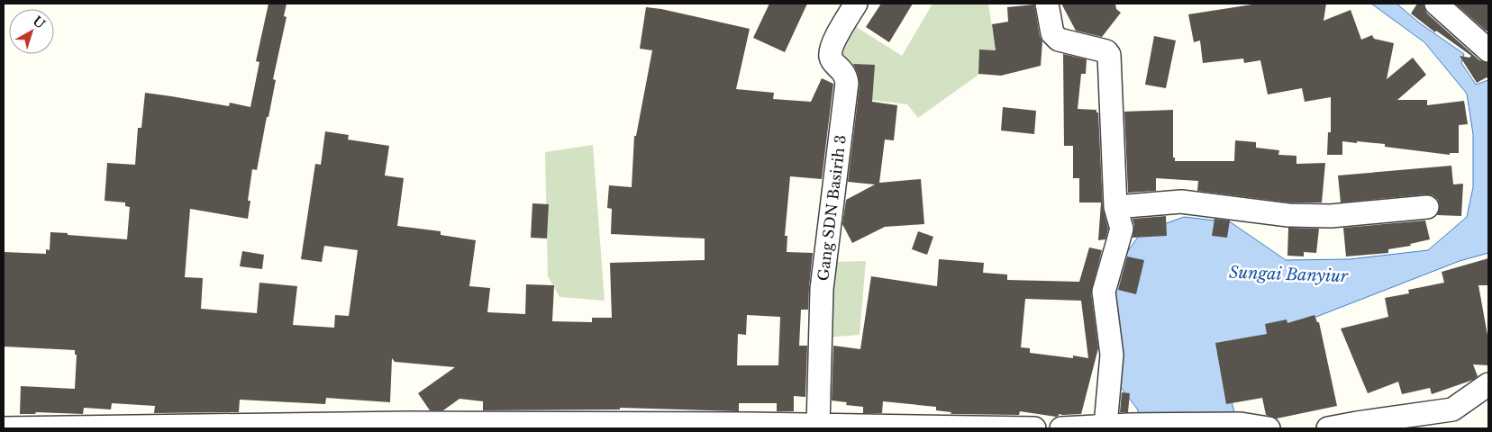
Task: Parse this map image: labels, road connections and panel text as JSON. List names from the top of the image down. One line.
{"streets":{"street":["Gang SDN Basirih 3"]},"water":["Sungai Banyiur"],"north":"top right"}
